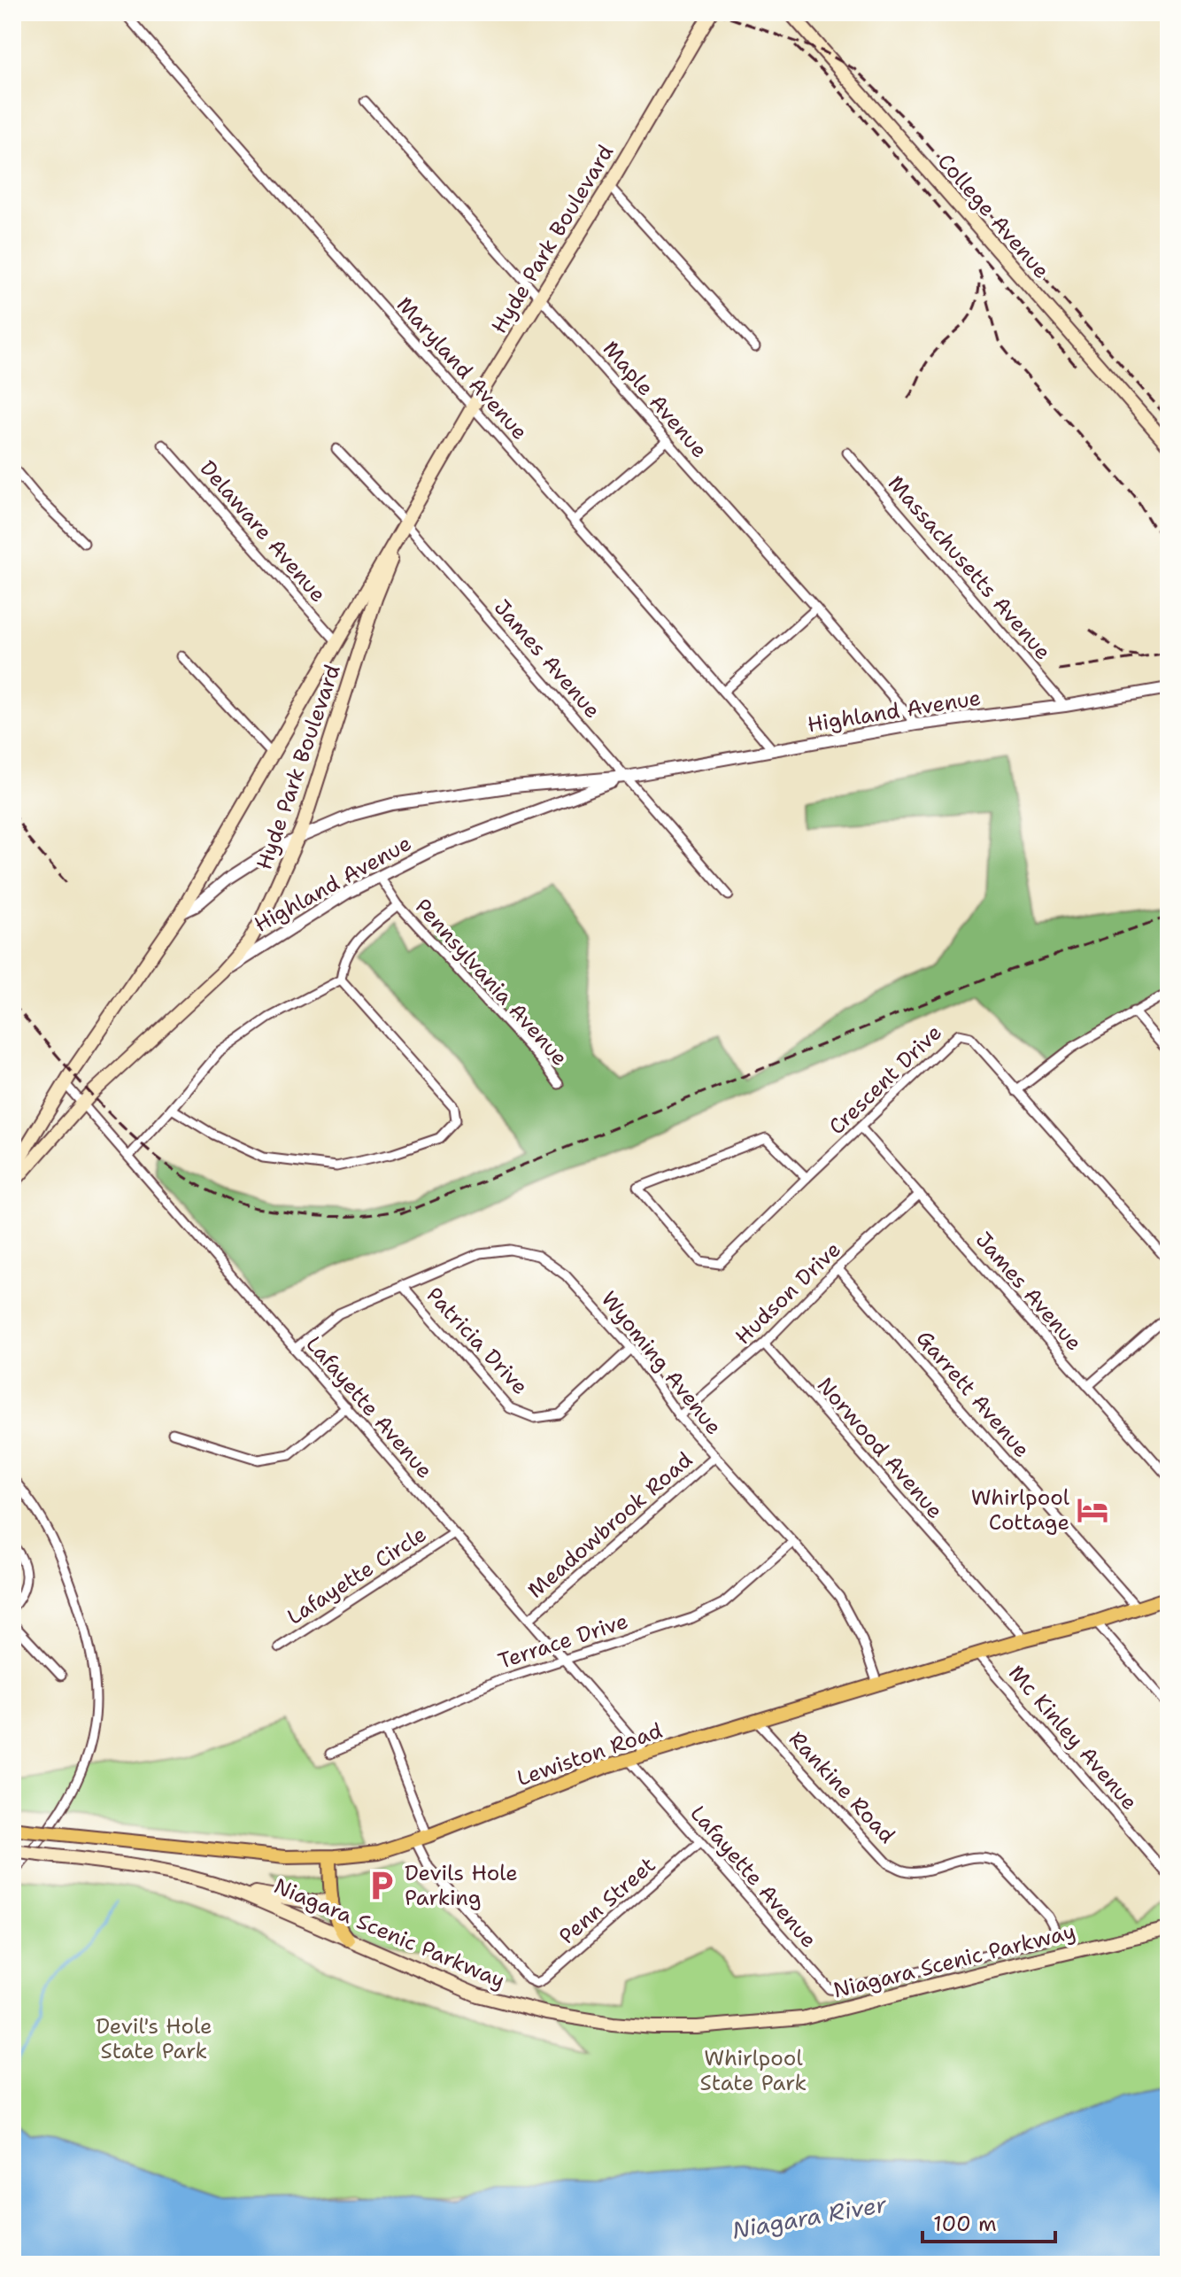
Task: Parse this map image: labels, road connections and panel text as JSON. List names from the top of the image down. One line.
{"streets":{"main road":["College Avenue","Hyde Park Boulevard","Lewiston Road","Niagara Scenic Parkway"],"street":["Maryland Avenue","Maple Avenue","Delaware Avenue","Massachusetts Avenue","James Avenue","Highland Avenue","Pennsylvania Avenue","Crescent Drive","Hudson Drive","Patricia Drive","Wyoming Avenue","Garrett Avenue","Lafayette Avenue","Norwood Avenue","Meadowbrook Road","Lafayette Circle","Terrace Drive","Mc Kinley Avenue","Rankine Road","Penn Street"]},"crossings":[["Hyde Park Boulevard","Maryland Avenue"],["Hyde Park Boulevard","Maple Avenue"],["Hyde Park Boulevard","Delaware Avenue"],["Hyde Park Boulevard","James Avenue"],["Hyde Park Boulevard","Highland Avenue"],["Hyde Park Boulevard","Lafayette Avenue"],["Maryland Avenue","Highland Avenue"],["Maple Avenue","Highland Avenue"],["Massachusetts Avenue","Highland Avenue"],["James Avenue","Highland Avenue"],["James Avenue","Crescent Drive"],["James Avenue","Hudson Drive"],["Highland Avenue","Pennsylvania Avenue"],["Hudson Drive","Wyoming Avenue"],["Hudson Drive","Garrett Avenue"],["Hudson Drive","Norwood Avenue"],["Patricia Drive","Wyoming Avenue"],["Wyoming Avenue","Lafayette Avenue"],["Wyoming Avenue","Meadowbrook Road"],["Wyoming Avenue","Terrace Drive"],["Wyoming Avenue","Lewiston Road"],["Garrett Avenue","Lewiston Road"],["Lafayette Avenue","Meadowbrook Road"],["Lafayette Avenue","Lafayette Circle"],["Lafayette Avenue","Terrace Drive"],["Lafayette Avenue","Lewiston Road"],["Lafayette Avenue","Rankine Road"],["Lafayette Avenue","Penn Street"],["Norwood Avenue","Lewiston Road"],["Mc Kinley Avenue","Lewiston Road"],["Lewiston Road","Rankine Road"],["Lewiston Road","Penn Street"]],"water":["Niagara River"],"parks":["Devil's Hole State Park","Whirlpool State Park"],"places":{"hotel":["Whirlpool Cottage"],"parking":["Devils Hole Parking"]},"scale_bar":"100 m"}
